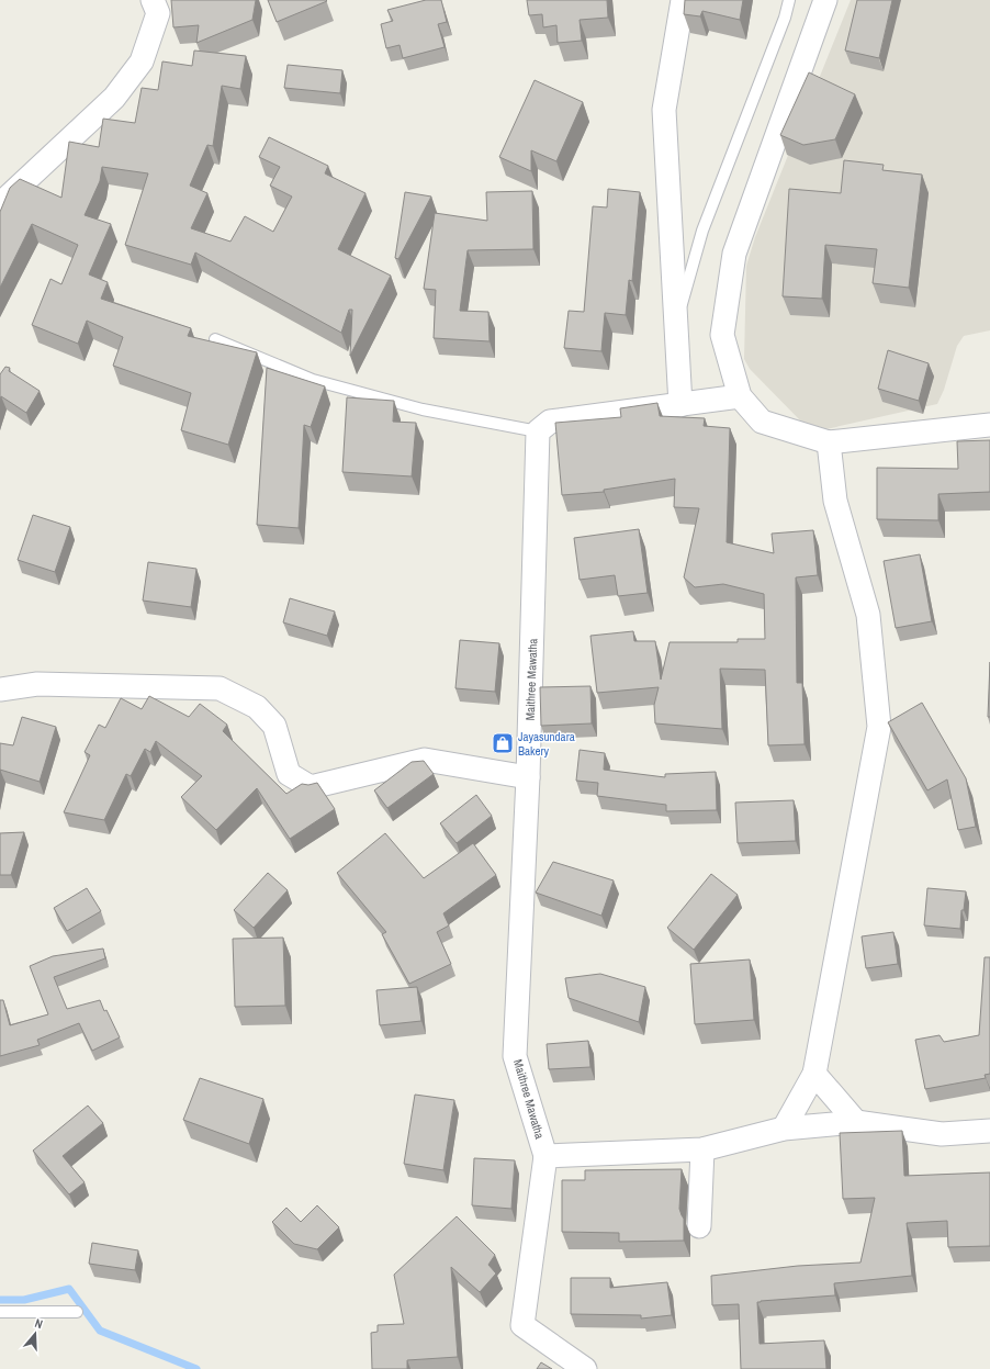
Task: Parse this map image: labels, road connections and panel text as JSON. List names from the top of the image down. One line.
{"streets":{"street":["Maithree Mawatha"]},"places":{"shop":["Jayasundara Bakery"]},"north":"top"}
